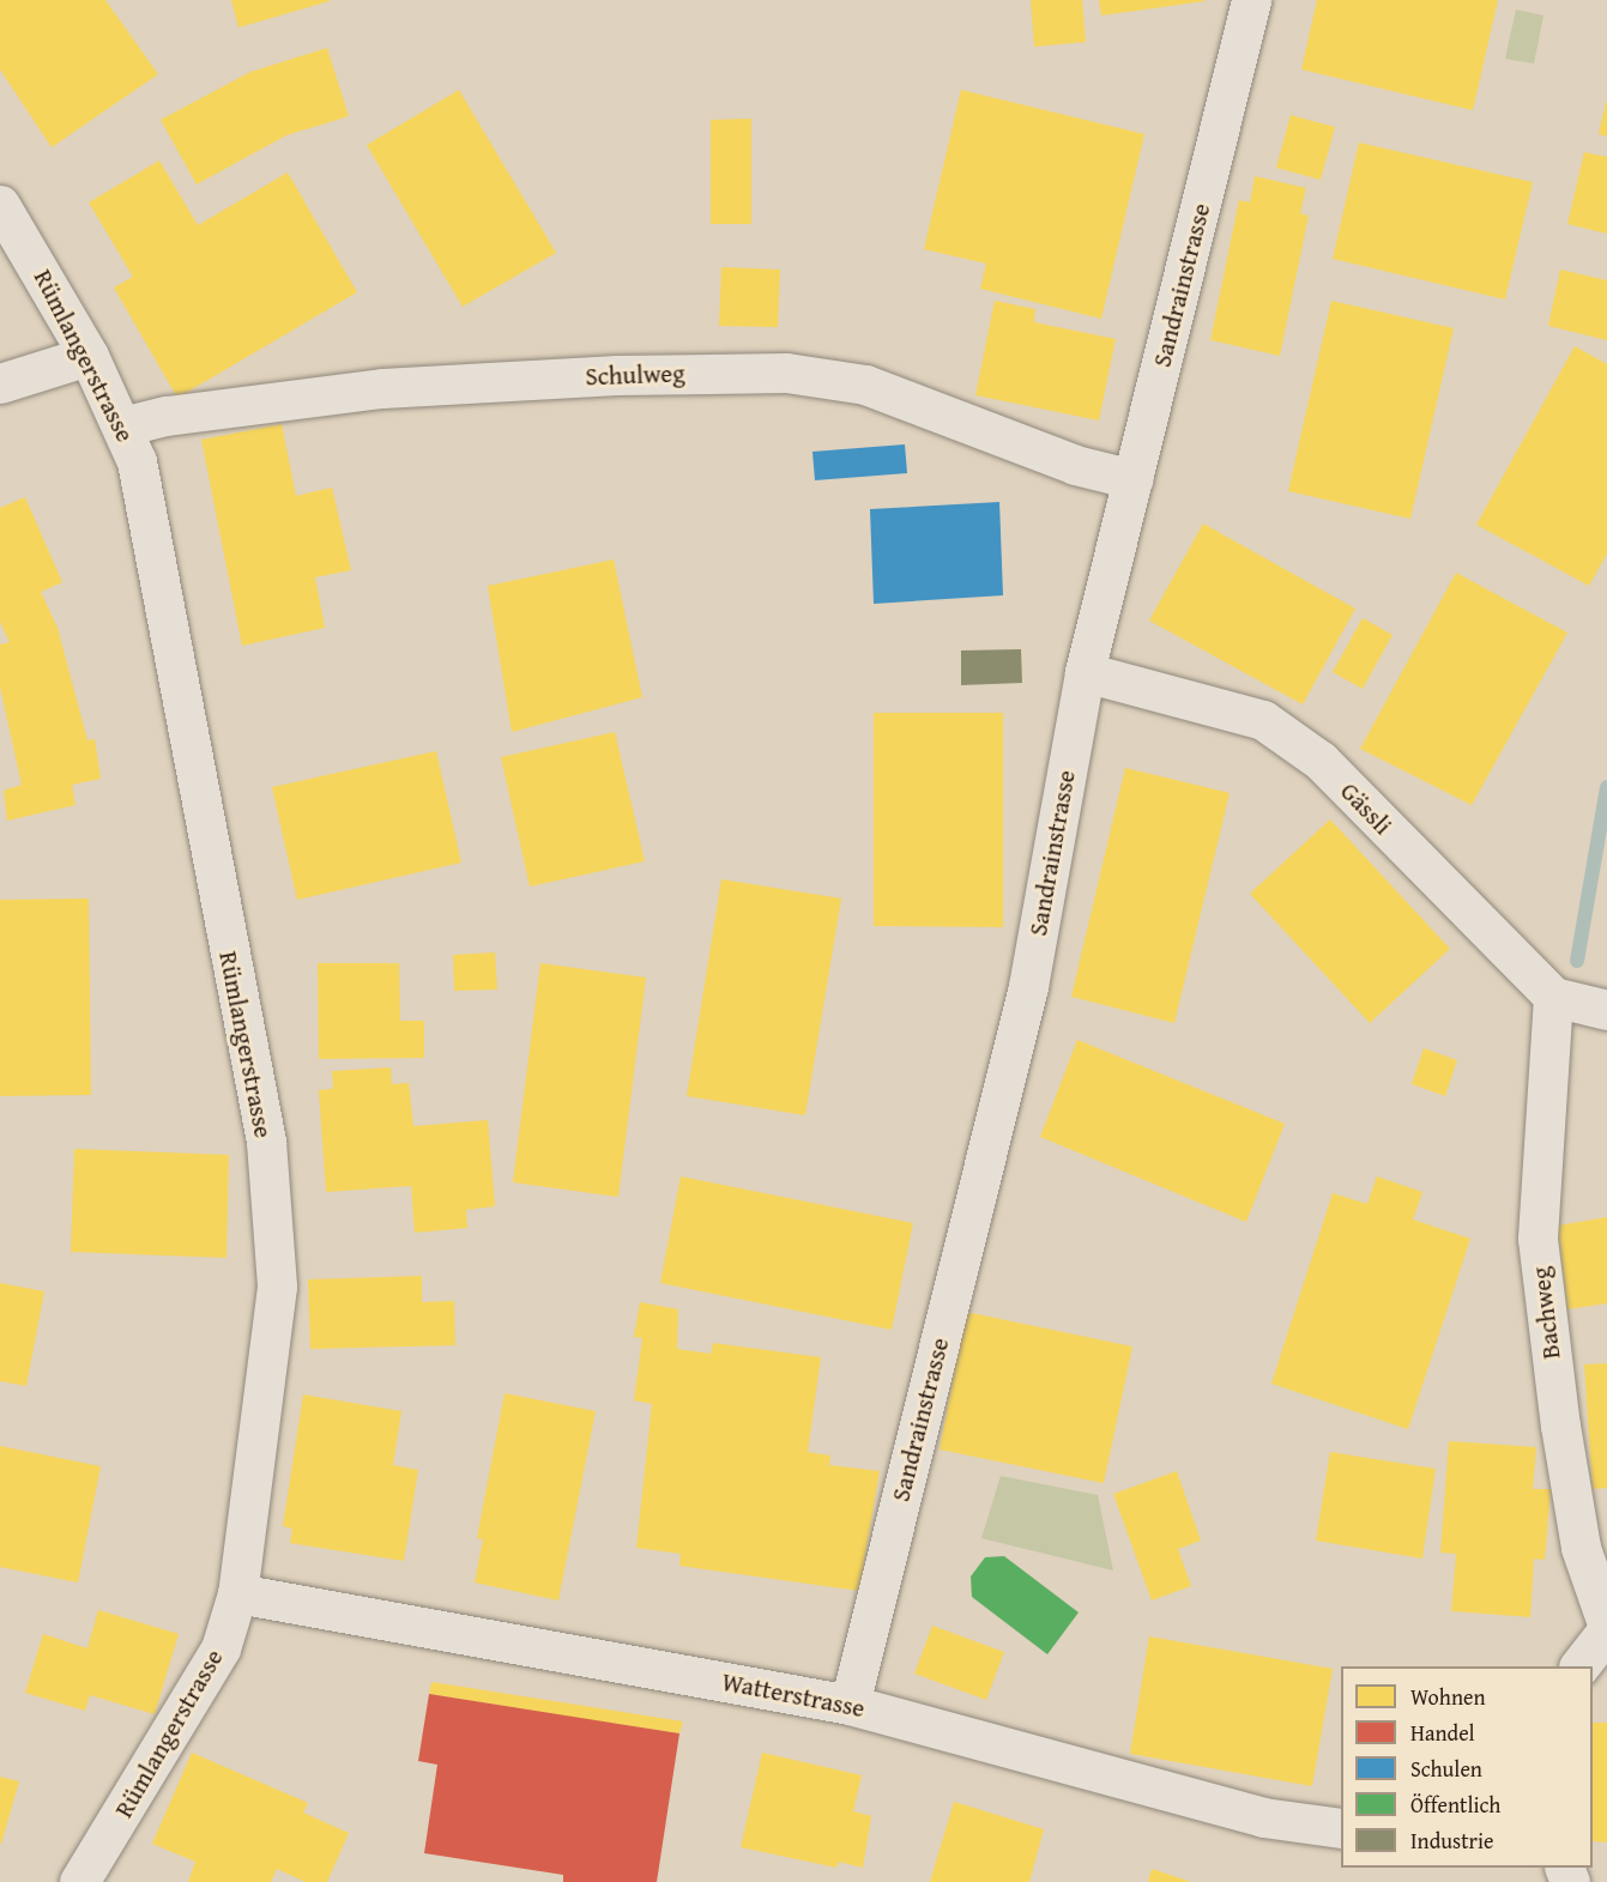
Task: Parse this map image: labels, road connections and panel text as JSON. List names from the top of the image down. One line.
{"streets":{"street":["Sandrainstrasse","Rümlangerstrasse","Schulweg","Gässli","Bachweg","Watterstrasse"]},"crossings":[["Sandrainstrasse","Schulweg"],["Sandrainstrasse","Gässli"],["Sandrainstrasse","Watterstrasse"],["Rümlangerstrasse","Schulweg"],["Rümlangerstrasse","Watterstrasse"],["Gässli","Bachweg"]],"legend":["Wohnen","Handel","Schulen","Öffentlich","Industrie"]}
